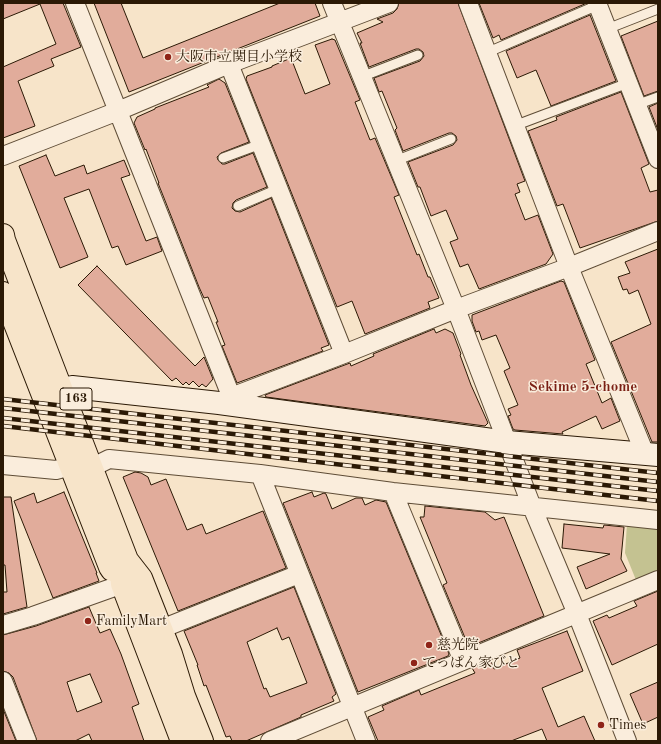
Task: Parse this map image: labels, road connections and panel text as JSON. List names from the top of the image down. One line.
{"streets":{"highway":["163"]},"districts":["Sekime 5-chome"],"places":["大阪市立関目小学校","FamilyMart","慈光院","てっぱん家びと","Times"]}
